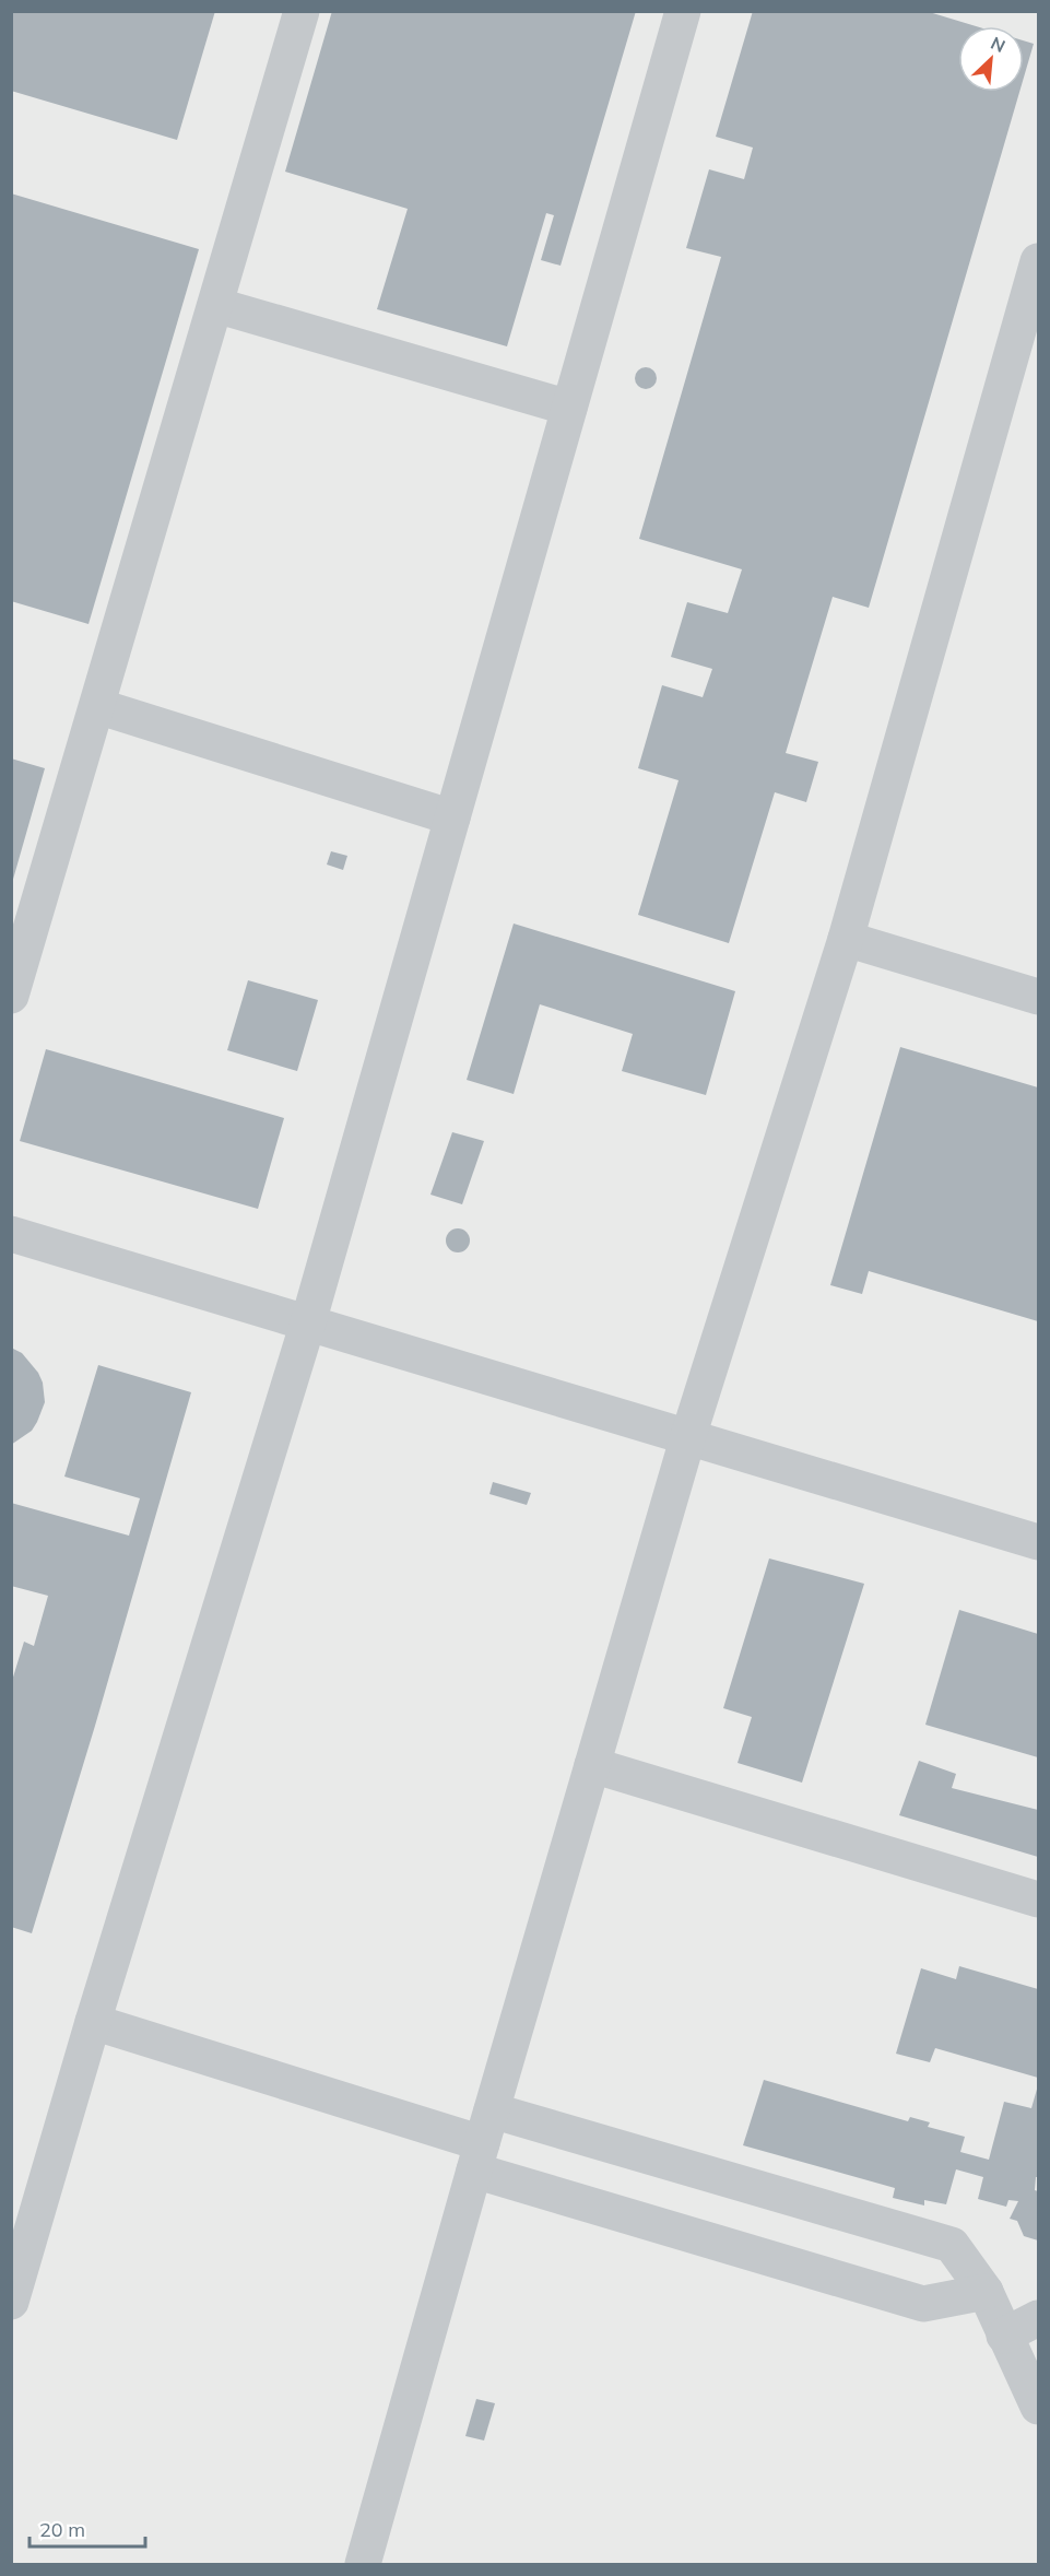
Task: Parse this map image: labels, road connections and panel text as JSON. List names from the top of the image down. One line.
{"scale_bar":"20 m","north":"top right"}
